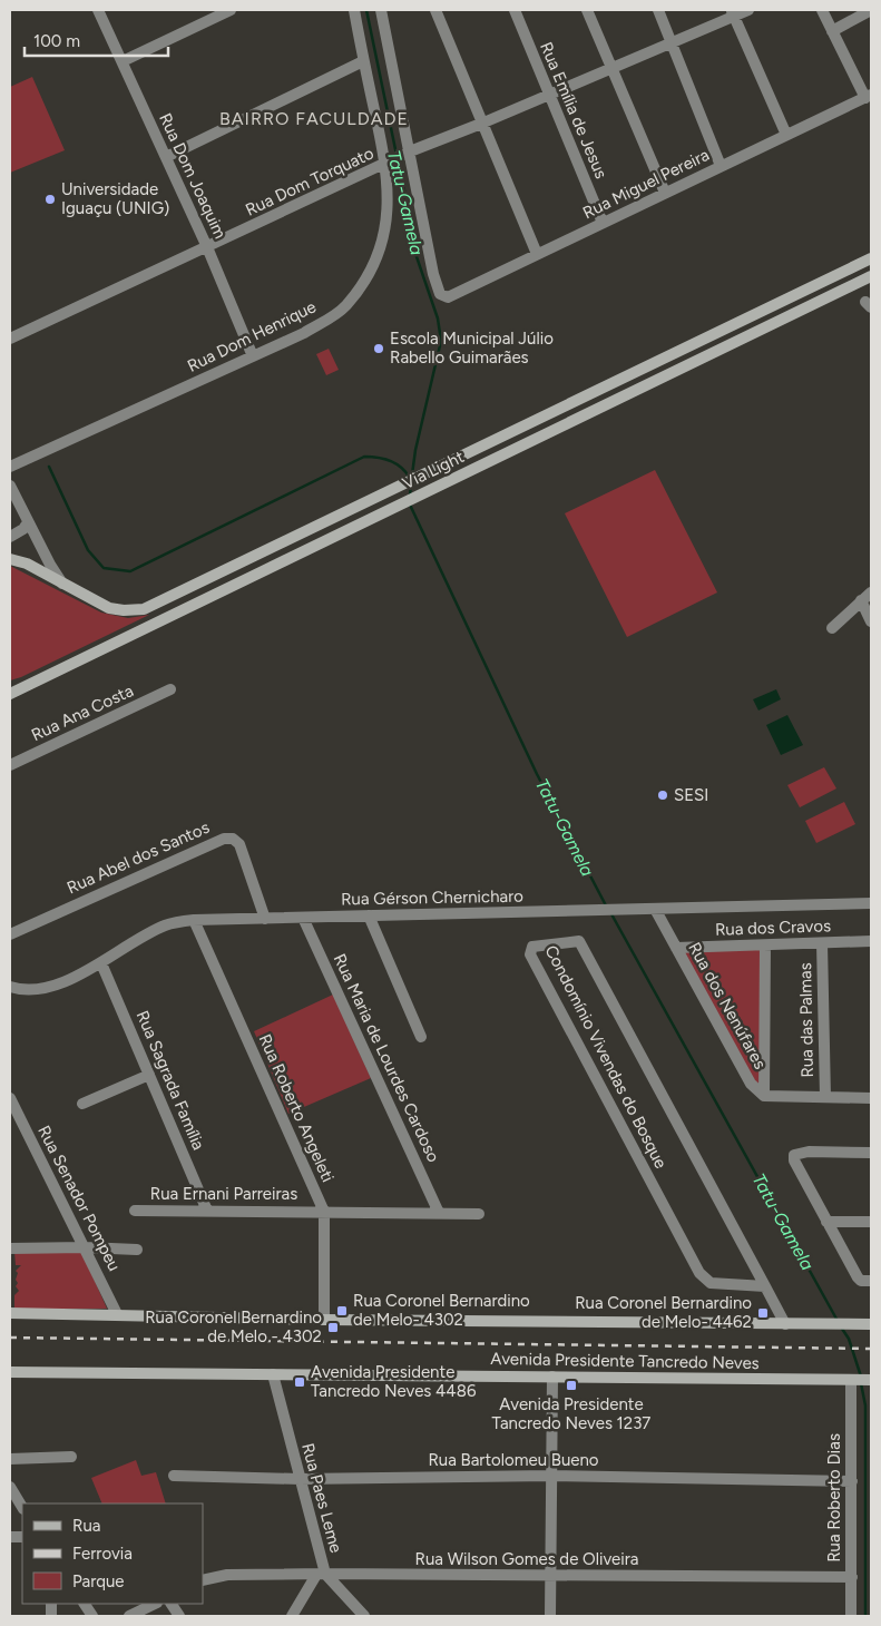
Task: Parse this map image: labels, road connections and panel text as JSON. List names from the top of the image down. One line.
{"streets":{"street":["Rua Emília de Jesus","Rua Dom Joaquim","Rua Dom Torquato","Rua Miguel Pereira","Rua Dom Henrique","Via Light","Rua Ana Costa","Rua Abel dos Santos","Rua Gérson Chernicharo","Rua dos Cravos","Rua dos Nenúfares","Rua das Palmas","Condomínio Vivendas do Bosque","Rua Maria de Lourdes Cardoso","Rua Sagrada Família","Rua Roberto Angeleti","Rua Ernani Parreiras","Rua Senador Pompeu","Avenida Presidente Tancredo Neves","Rua Bartolomeu Bueno","Rua Paes Leme","Rua Roberto Dias","Rua Wilson Gomes de Oliveira"]},"crossings":[["Rua Emília de Jesus","Rua Dom Torquato"],["Rua Emília de Jesus","Rua Miguel Pereira"],["Rua Dom Joaquim","Rua Dom Torquato"],["Rua Dom Joaquim","Rua Dom Henrique"],["Rua Dom Torquato","Rua Miguel Pereira"],["Rua Dom Torquato","Rua Dom Henrique"],["Rua Abel dos Santos","Rua Gérson Chernicharo"],["Rua Gérson Chernicharo","Rua dos Nenúfares"],["Rua Gérson Chernicharo","Rua Maria de Lourdes Cardoso"],["Rua Gérson Chernicharo","Rua Sagrada Família"],["Rua Gérson Chernicharo","Rua Roberto Angeleti"],["Rua dos Cravos","Rua dos Nenúfares"],["Rua dos Cravos","Rua das Palmas"],["Rua Maria de Lourdes Cardoso","Rua Ernani Parreiras"],["Rua Sagrada Família","Rua Ernani Parreiras"],["Rua Roberto Angeleti","Rua Ernani Parreiras"],["Avenida Presidente Tancredo Neves","Rua Paes Leme"],["Avenida Presidente Tancredo Neves","Rua Roberto Dias"],["Rua Bartolomeu Bueno","Rua Paes Leme"],["Rua Bartolomeu Bueno","Rua Roberto Dias"],["Rua Paes Leme","Rua Wilson Gomes de Oliveira"],["Rua Roberto Dias","Rua Wilson Gomes de Oliveira"]],"districts":["BAIRRO FACULDADE"],"water":["Tatu-Gamela"],"places":{"other":["Universidade Iguaçu (UNIG)","Escola Municipal Júlio Rabello Guimarães","SESI"],"transit":["Rua Coronel Bernardino de Melo- 4302","Rua Coronel Bernardino de Melo- 4462","Rua Coronel Bernardino de Melo - 4302","Avenida Presidente Tancredo Neves 4486","Avenida Presidente Tancredo Neves 1237"]},"legend":["Rua","Ferrovia","Parque"],"scale_bar":"100 m"}
